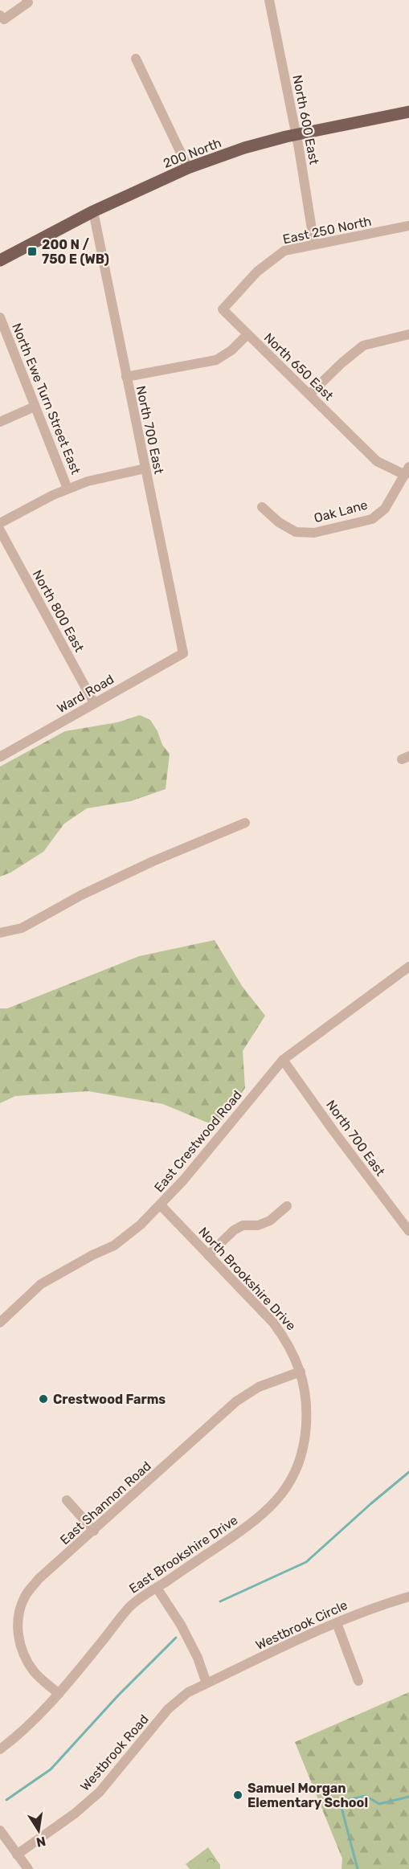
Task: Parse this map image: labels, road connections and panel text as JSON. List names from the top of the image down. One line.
{"streets":{"main road":["200 North"],"street":["North 600 East","East 250 North","North 650 East","North Ewe Turn Street East","North 700 East","Oak Lane","North 800 East","Ward Road","East Crestwood Road","North Brookshire Drive","East Shannon Road","East Brookshire Drive","Westbrook Circle","Westbrook Road"]},"crossings":[["North 600 East","200 North"],["North 600 East","East 250 North"],["200 North","North 700 East"],["East 250 North","North 650 East"],["North 650 East","North 700 East"],["North 650 East","Oak Lane"],["North 700 East","Ward Road"],["North 700 East","East Crestwood Road"],["North 800 East","Ward Road"],["East Crestwood Road","North Brookshire Drive"],["North Brookshire Drive","East Shannon Road"],["North Brookshire Drive","East Brookshire Drive"],["East Shannon Road","East Brookshire Drive"],["Westbrook Circle","Westbrook Road"]],"places":{"transit":["200 N / 750 E (WB)"],"other":["Crestwood Farms","Samuel Morgan Elementary School"]},"north":"bottom"}
